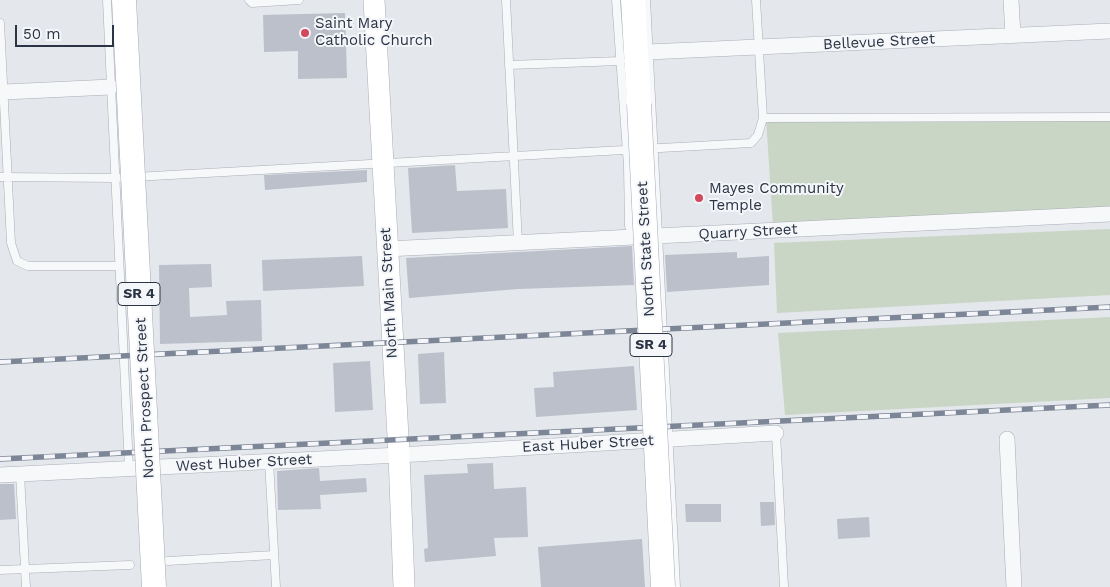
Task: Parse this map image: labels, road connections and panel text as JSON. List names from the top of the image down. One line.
{"streets":{"main road":["North State Street","SR 4","North Prospect Street"],"street":["Bellevue Street","Quarry Street","North Main Street","East Huber Street","West Huber Street"]},"crossings":[["Quarry Street","North Main Street"],["North Main Street","East Huber Street"],["North Main Street","West Huber Street"],["East Huber Street","West Huber Street"]],"places":["Saint Mary Catholic Church","Mayes Community Temple"],"scale_bar":"50 m"}
